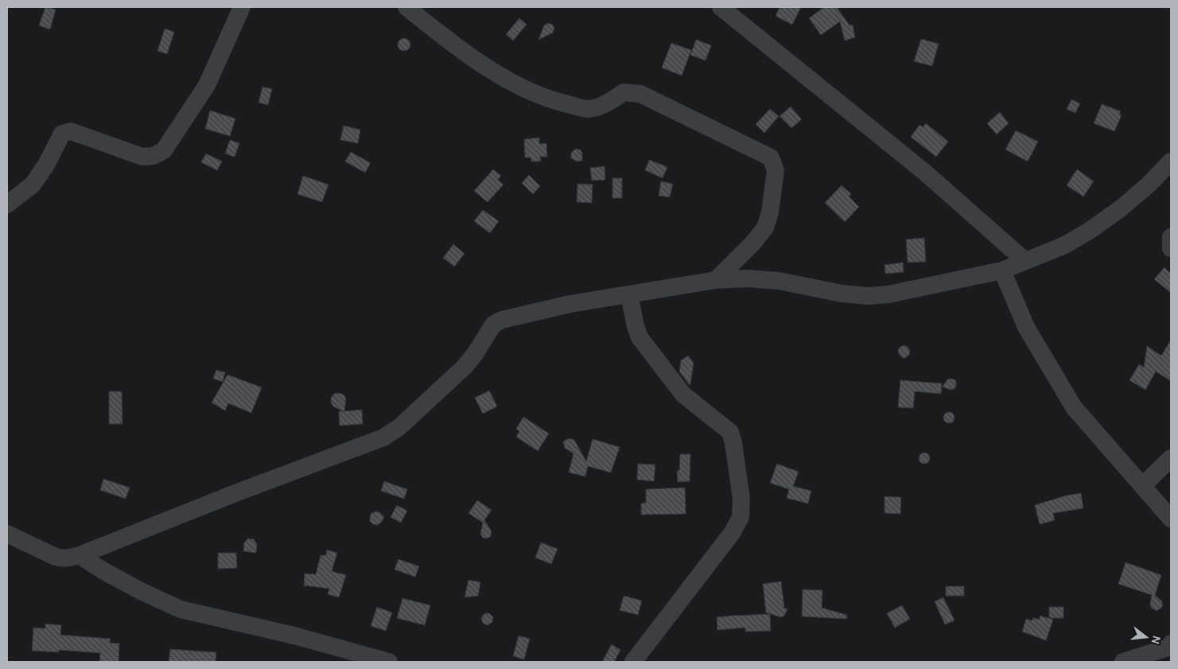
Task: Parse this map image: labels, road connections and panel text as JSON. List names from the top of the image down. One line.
{"north":"right"}
